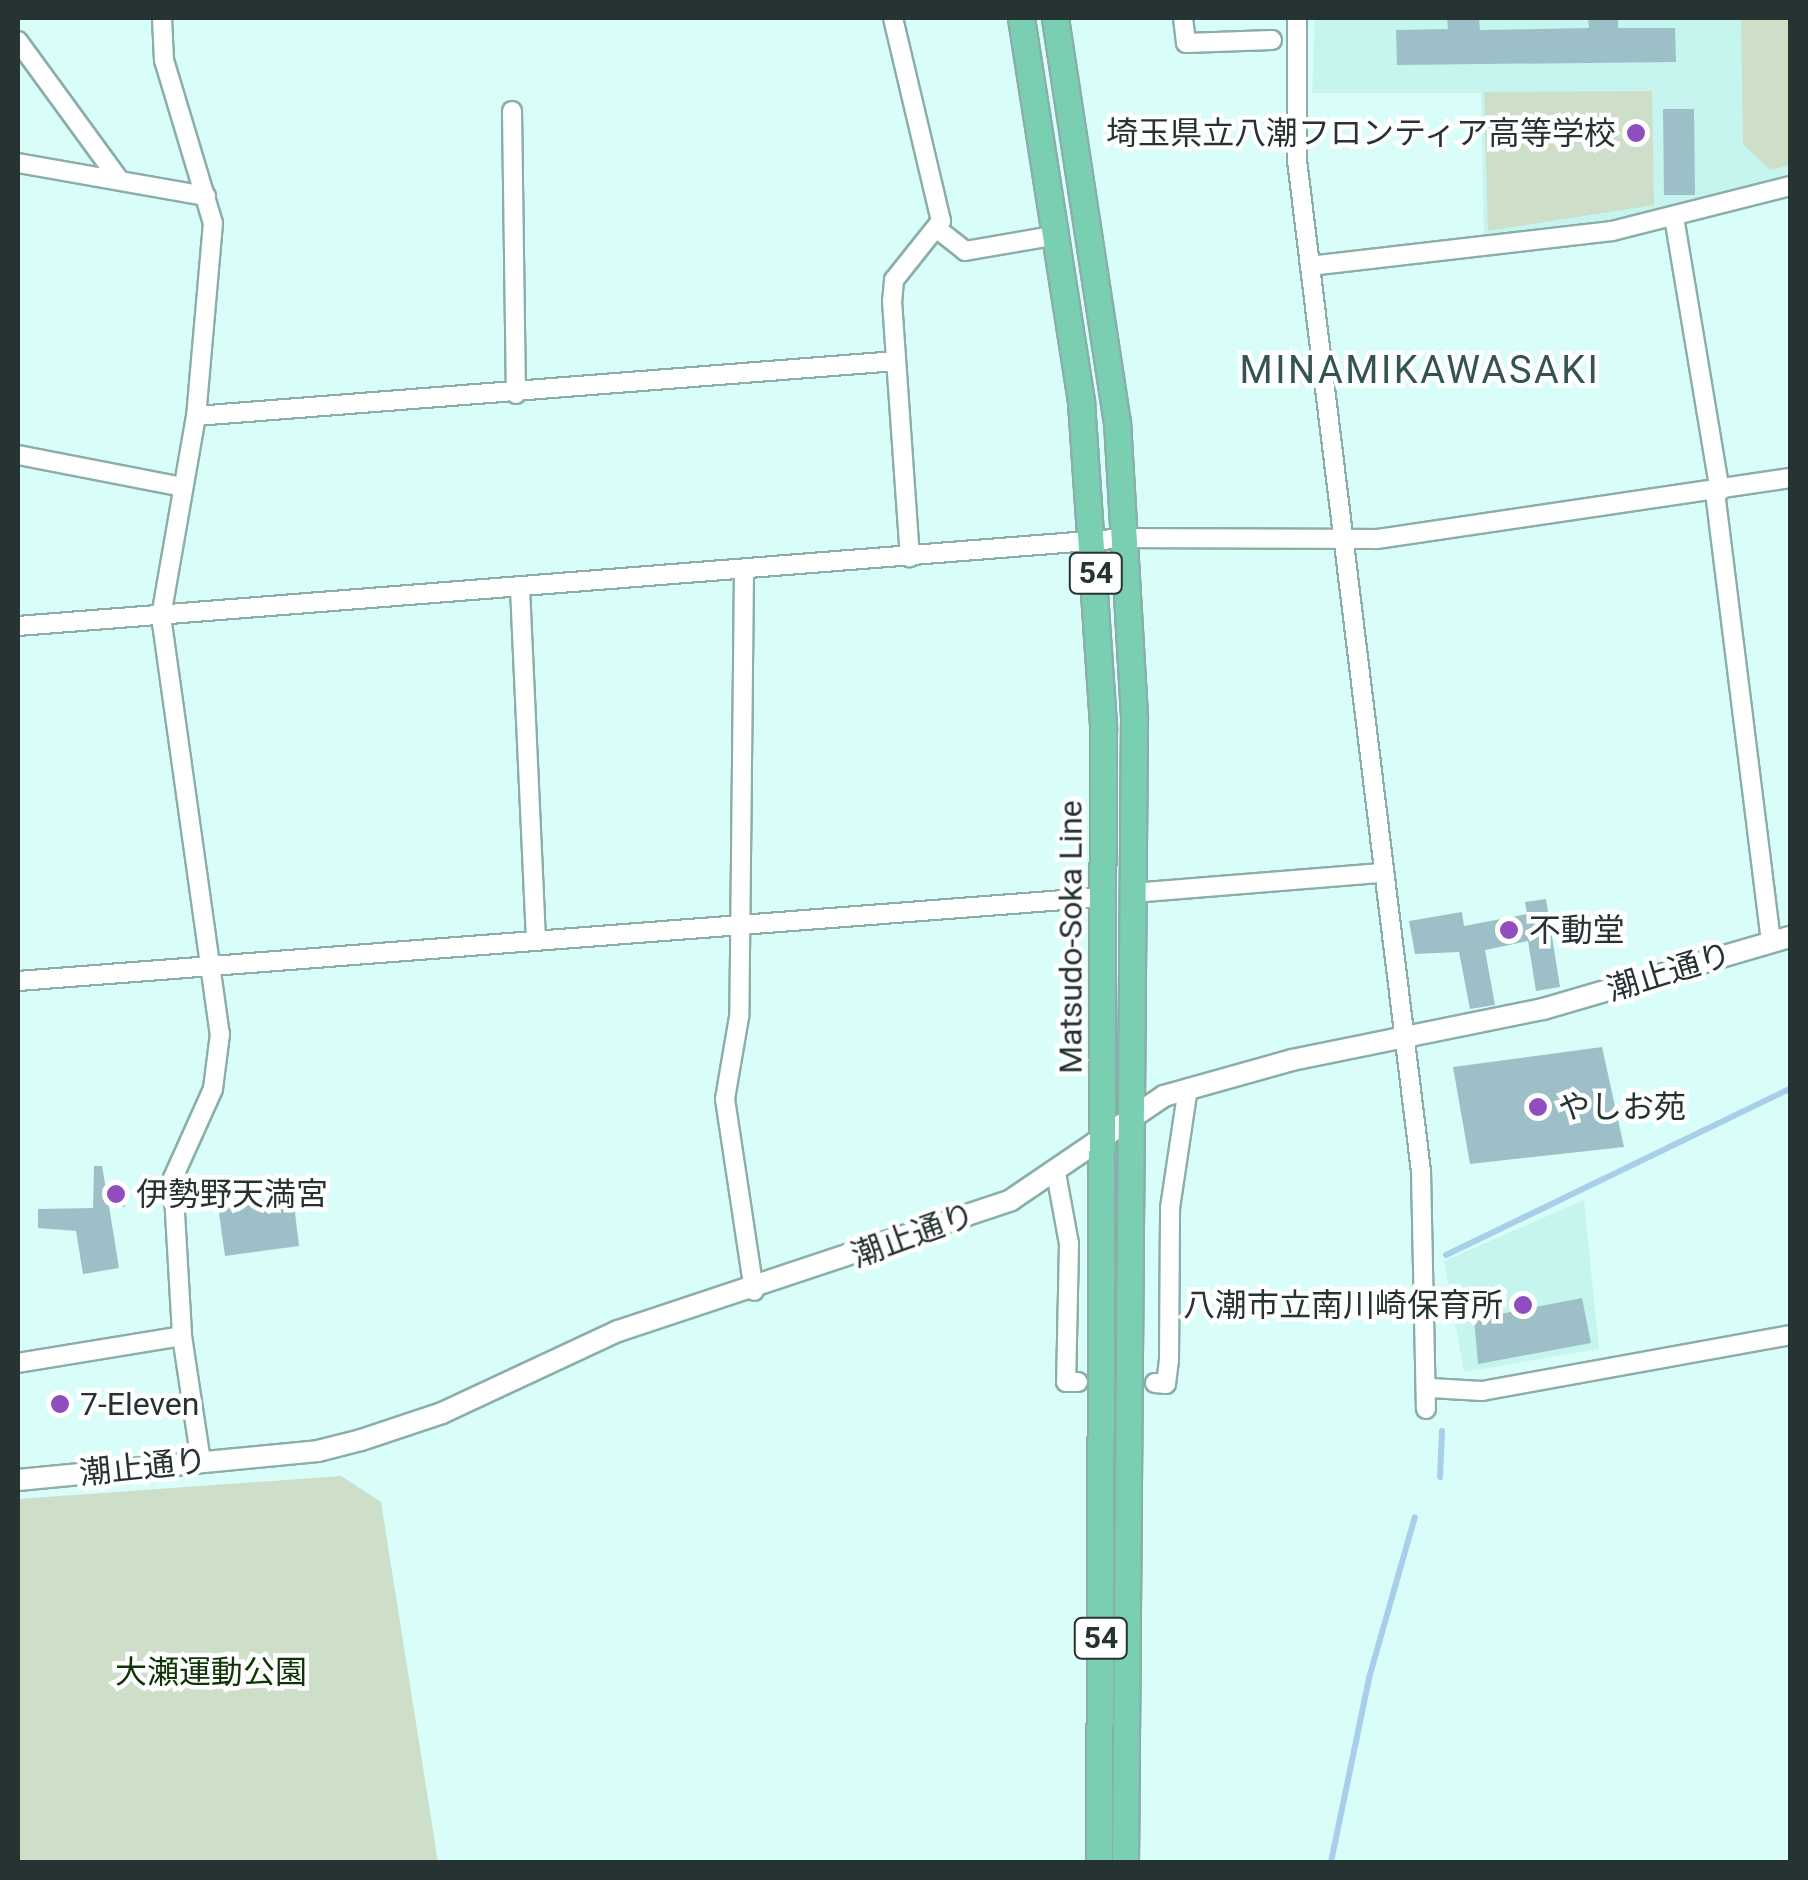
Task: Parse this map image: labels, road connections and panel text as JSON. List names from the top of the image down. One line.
{"streets":{"main road":["54","Matsudo-Soka Line"],"street":["潮止通り"]},"crossings":[["Matsudo-Soka Line","潮止通り"]],"districts":["MINAMIKAWASAKI"],"parks":["大瀬運動公園"],"places":["埼玉県立八潮フロンティア高等学校","不動堂","やしお苑","伊勢野天満宮","八潮市立南川崎保育所","7-Eleven"]}
